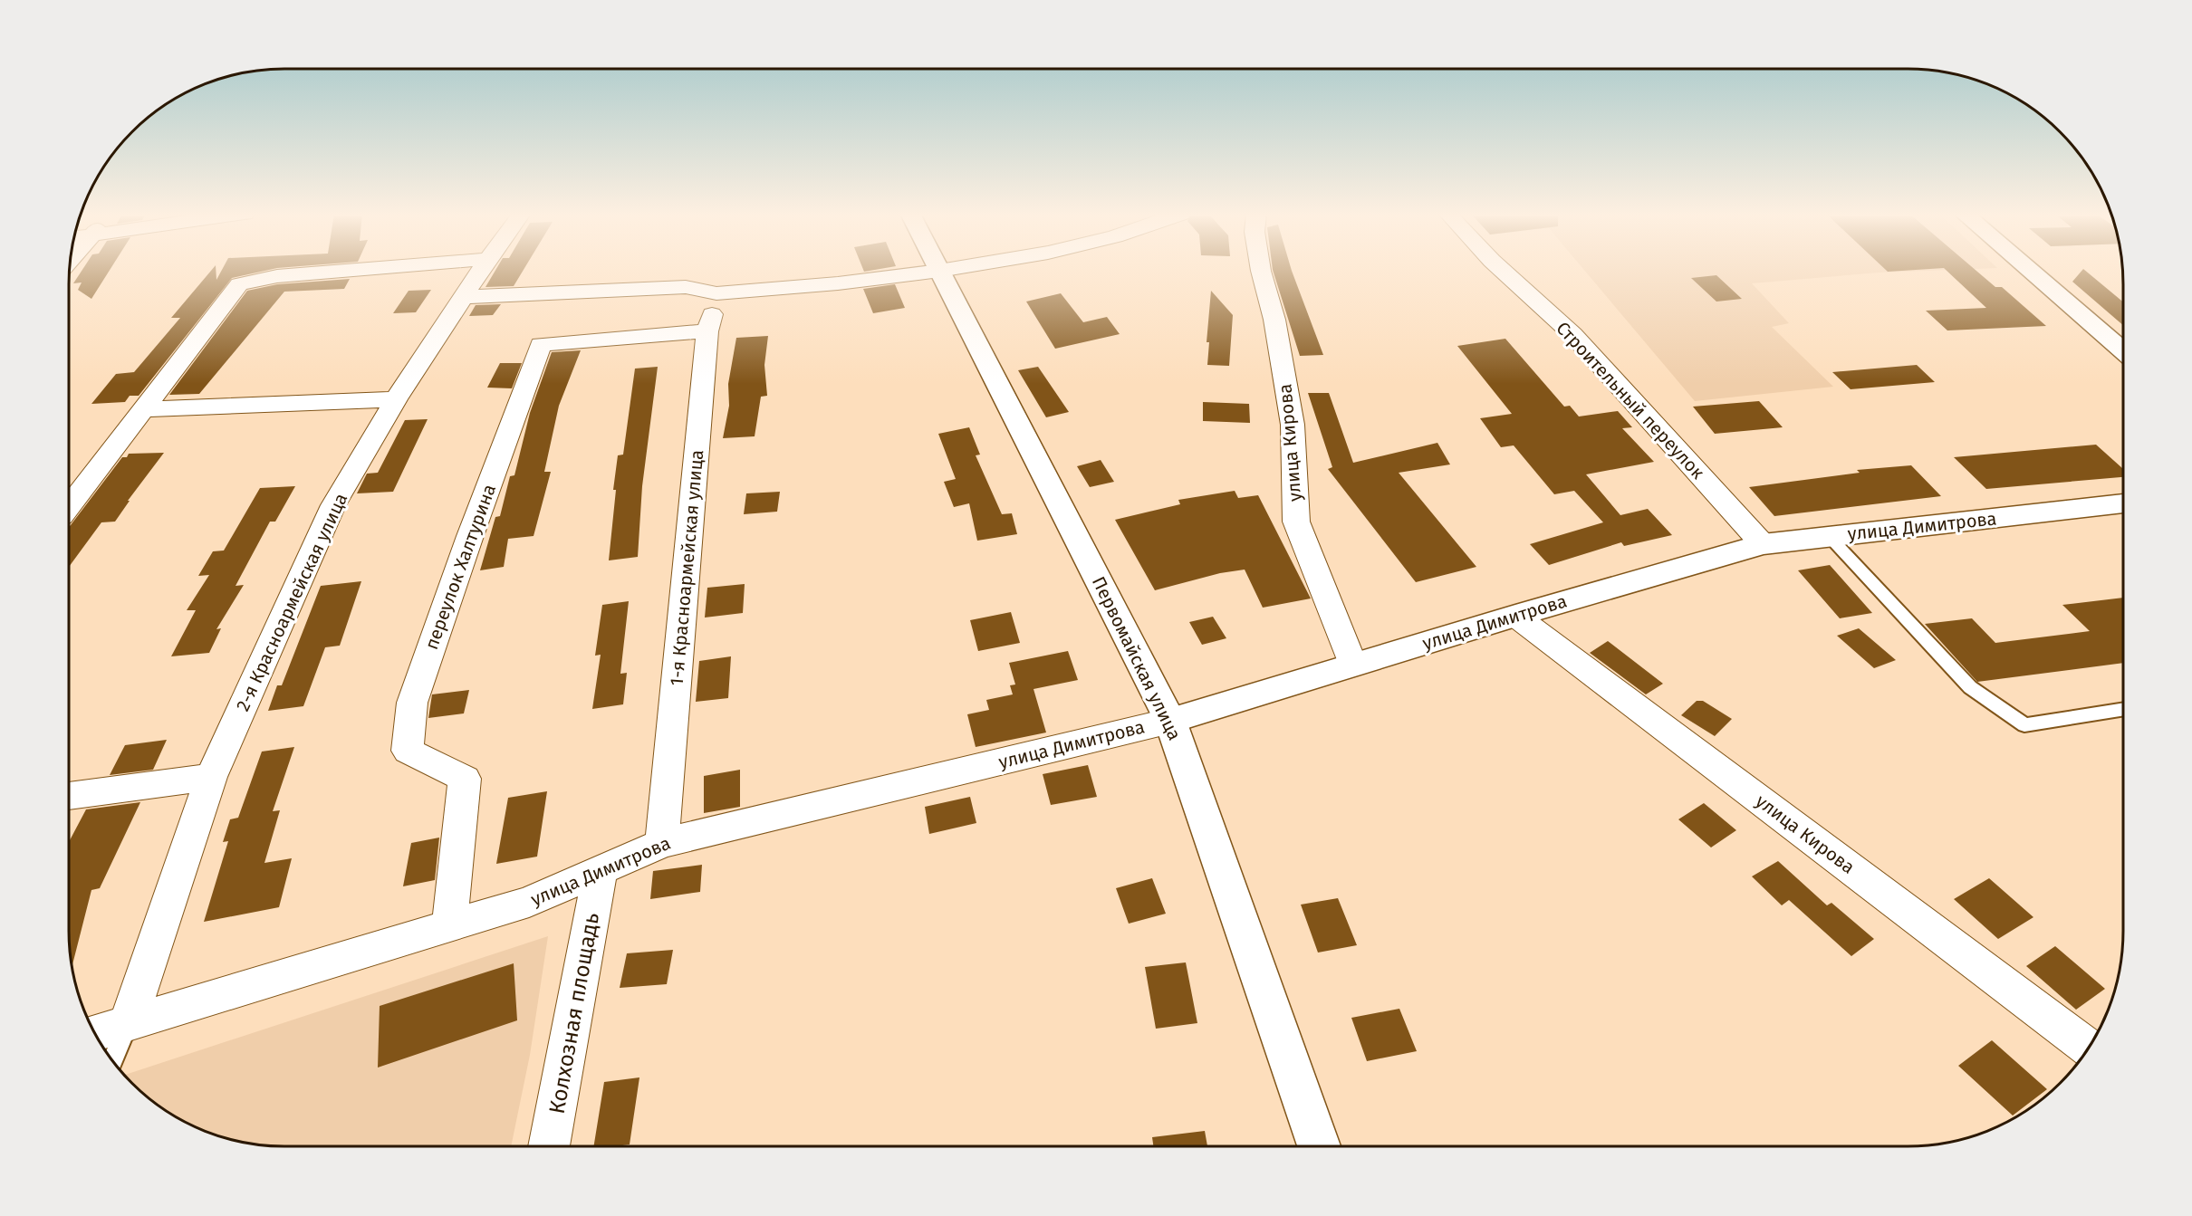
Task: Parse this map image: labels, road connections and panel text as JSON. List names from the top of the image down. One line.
{"streets":{"street":["Строительный переулок","улица Кирова","улица Димитрова","переулок Халтурина","1-я Красноармейская улица","2-я Красноармейская улица","Первомайская улица","Колхозная площадь"]},"crossings":[["Строительный переулок","улица Димитрова"],["улица Кирова","улица Димитрова"],["улица Димитрова","переулок Халтурина"],["улица Димитрова","1-я Красноармейская улица"],["улица Димитрова","2-я Красноармейская улица"],["улица Димитрова","Первомайская улица"],["улица Димитрова","Колхозная площадь"],["переулок Халтурина","1-я Красноармейская улица"]]}
